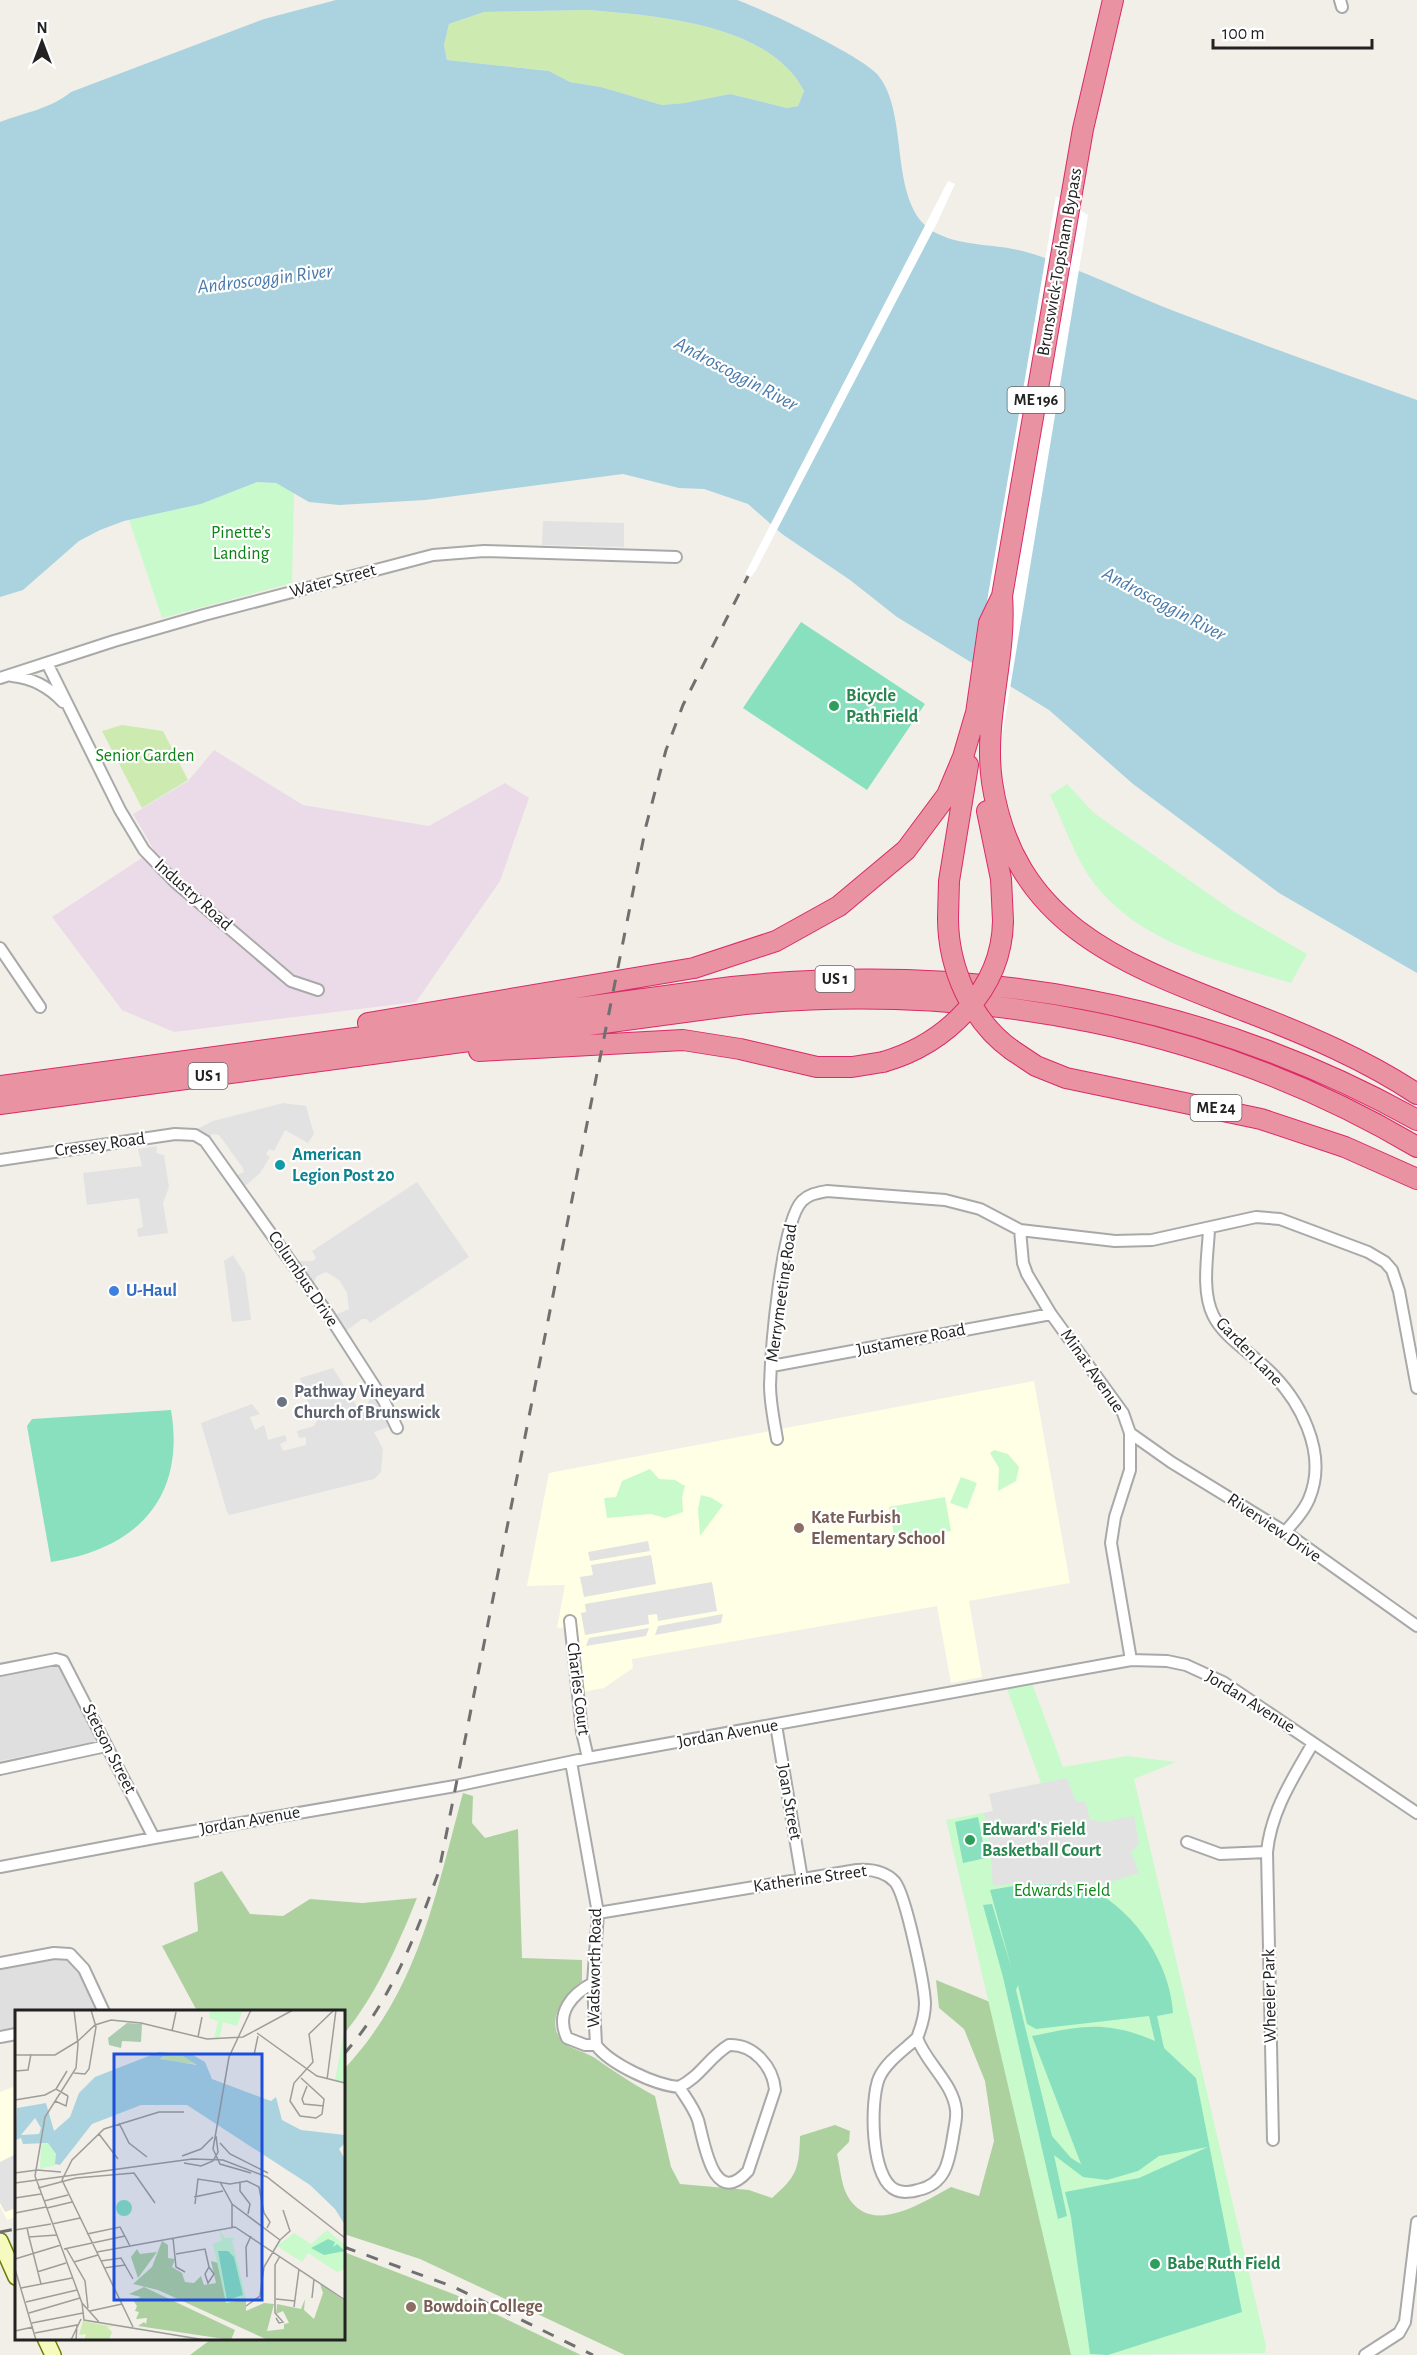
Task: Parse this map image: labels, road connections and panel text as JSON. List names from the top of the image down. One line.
{"streets":{"highway":["Brunswick-Topsham Bypass","ME 196","US 1","ME 24"],"street":["Water Street","Industry Road","Cressey Road","Columbus Drive","Merrymeeting Road","Justamere Road","Garden Lane","Minat Avenue","Riverview Drive","Charles Court","Jordan Avenue","Stetson Street","Joan Street","Katherine Street","Wadsworth Road","Wheeler Park"]},"crossings":[["Brunswick-Topsham Bypass","ME 24"],["Water Street","Industry Road"],["Cressey Road","Columbus Drive"],["Merrymeeting Road","Justamere Road"],["Merrymeeting Road","Garden Lane"],["Merrymeeting Road","Minat Avenue"],["Justamere Road","Minat Avenue"],["Garden Lane","Riverview Drive"],["Minat Avenue","Riverview Drive"],["Minat Avenue","Jordan Avenue"],["Charles Court","Jordan Avenue"],["Jordan Avenue","Stetson Street"],["Jordan Avenue","Joan Street"],["Jordan Avenue","Wadsworth Road"],["Jordan Avenue","Wheeler Park"],["Joan Street","Katherine Street"],["Katherine Street","Wadsworth Road"]],"water":["Androscoggin River"],"parks":["Pinette’s Landing","Senior Garden","Edwards Field"],"places":["Bicycle Path Field","American Legion Post 20","U-Haul","Pathway Vineyard Church of Brunswick","Kate Furbish Elementary School","Edward's Field Basketball Court","Babe Ruth Field","Bowdoin College"],"scale_bar":"100 m","north":"top"}
